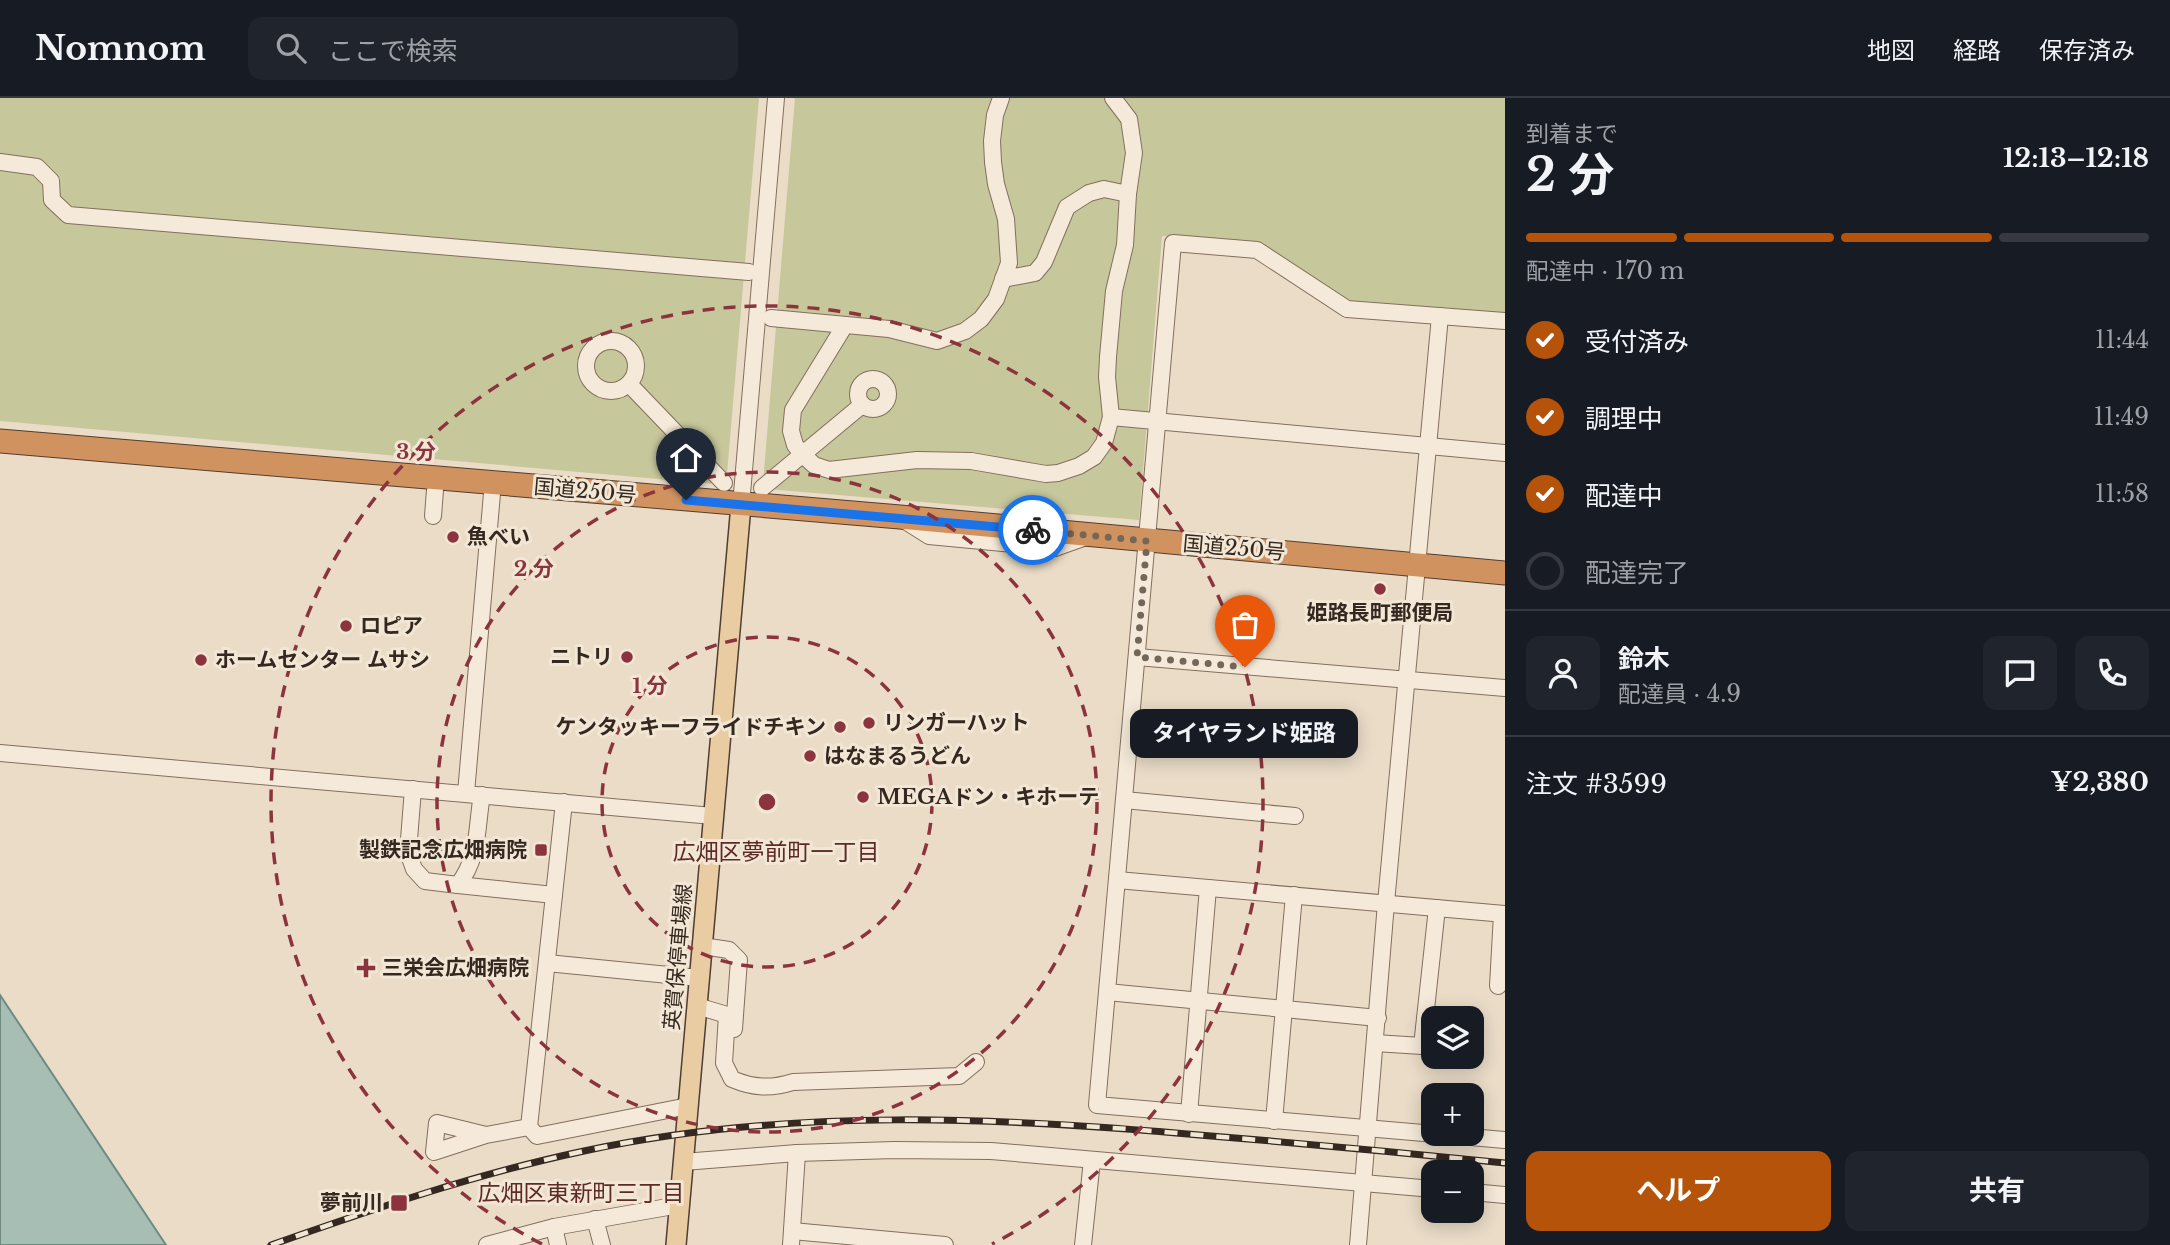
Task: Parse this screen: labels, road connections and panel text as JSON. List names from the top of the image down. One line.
{"streets":{"highway":["国道250号"],"main road":["英賀保停車場線"]},"crossings":[["国道250号","英賀保停車場線"]],"districts":["広畑区夢前町一丁目","広畑区東新町三丁目"],"places":{"other":["魚べい","姫路長町郵便局","ロピア","ニトリ","ホームセンター ムサシ","タイヤランド姫路","リンガーハット","ケンタッキーフライドチキン","はなまるうどん","MEGAドン・キホーテ"],"transit":["製鉄記念広畑病院","夢前川"],"health":["三栄会広畑病院"]},"page":{"header":"Nomnom","search":"ここで検索","nav":["地図","経路","保存済み"],"heading":["2 分","到着まで","12:13–12:18"],"panel":["鈴木","配達員 · 4.9","注文 #3599","¥2,380"],"bar":"配達中 · 170 m","list":[["受付済み","11:44"],["調理中","11:49"],["配達中","11:58"],"配達完了"],"bubble":"タイヤランド姫路","map_buttons":["+","−"],"buttons":["ヘルプ","共有"]},"rings":["3 分","2 分","1 分"]}
